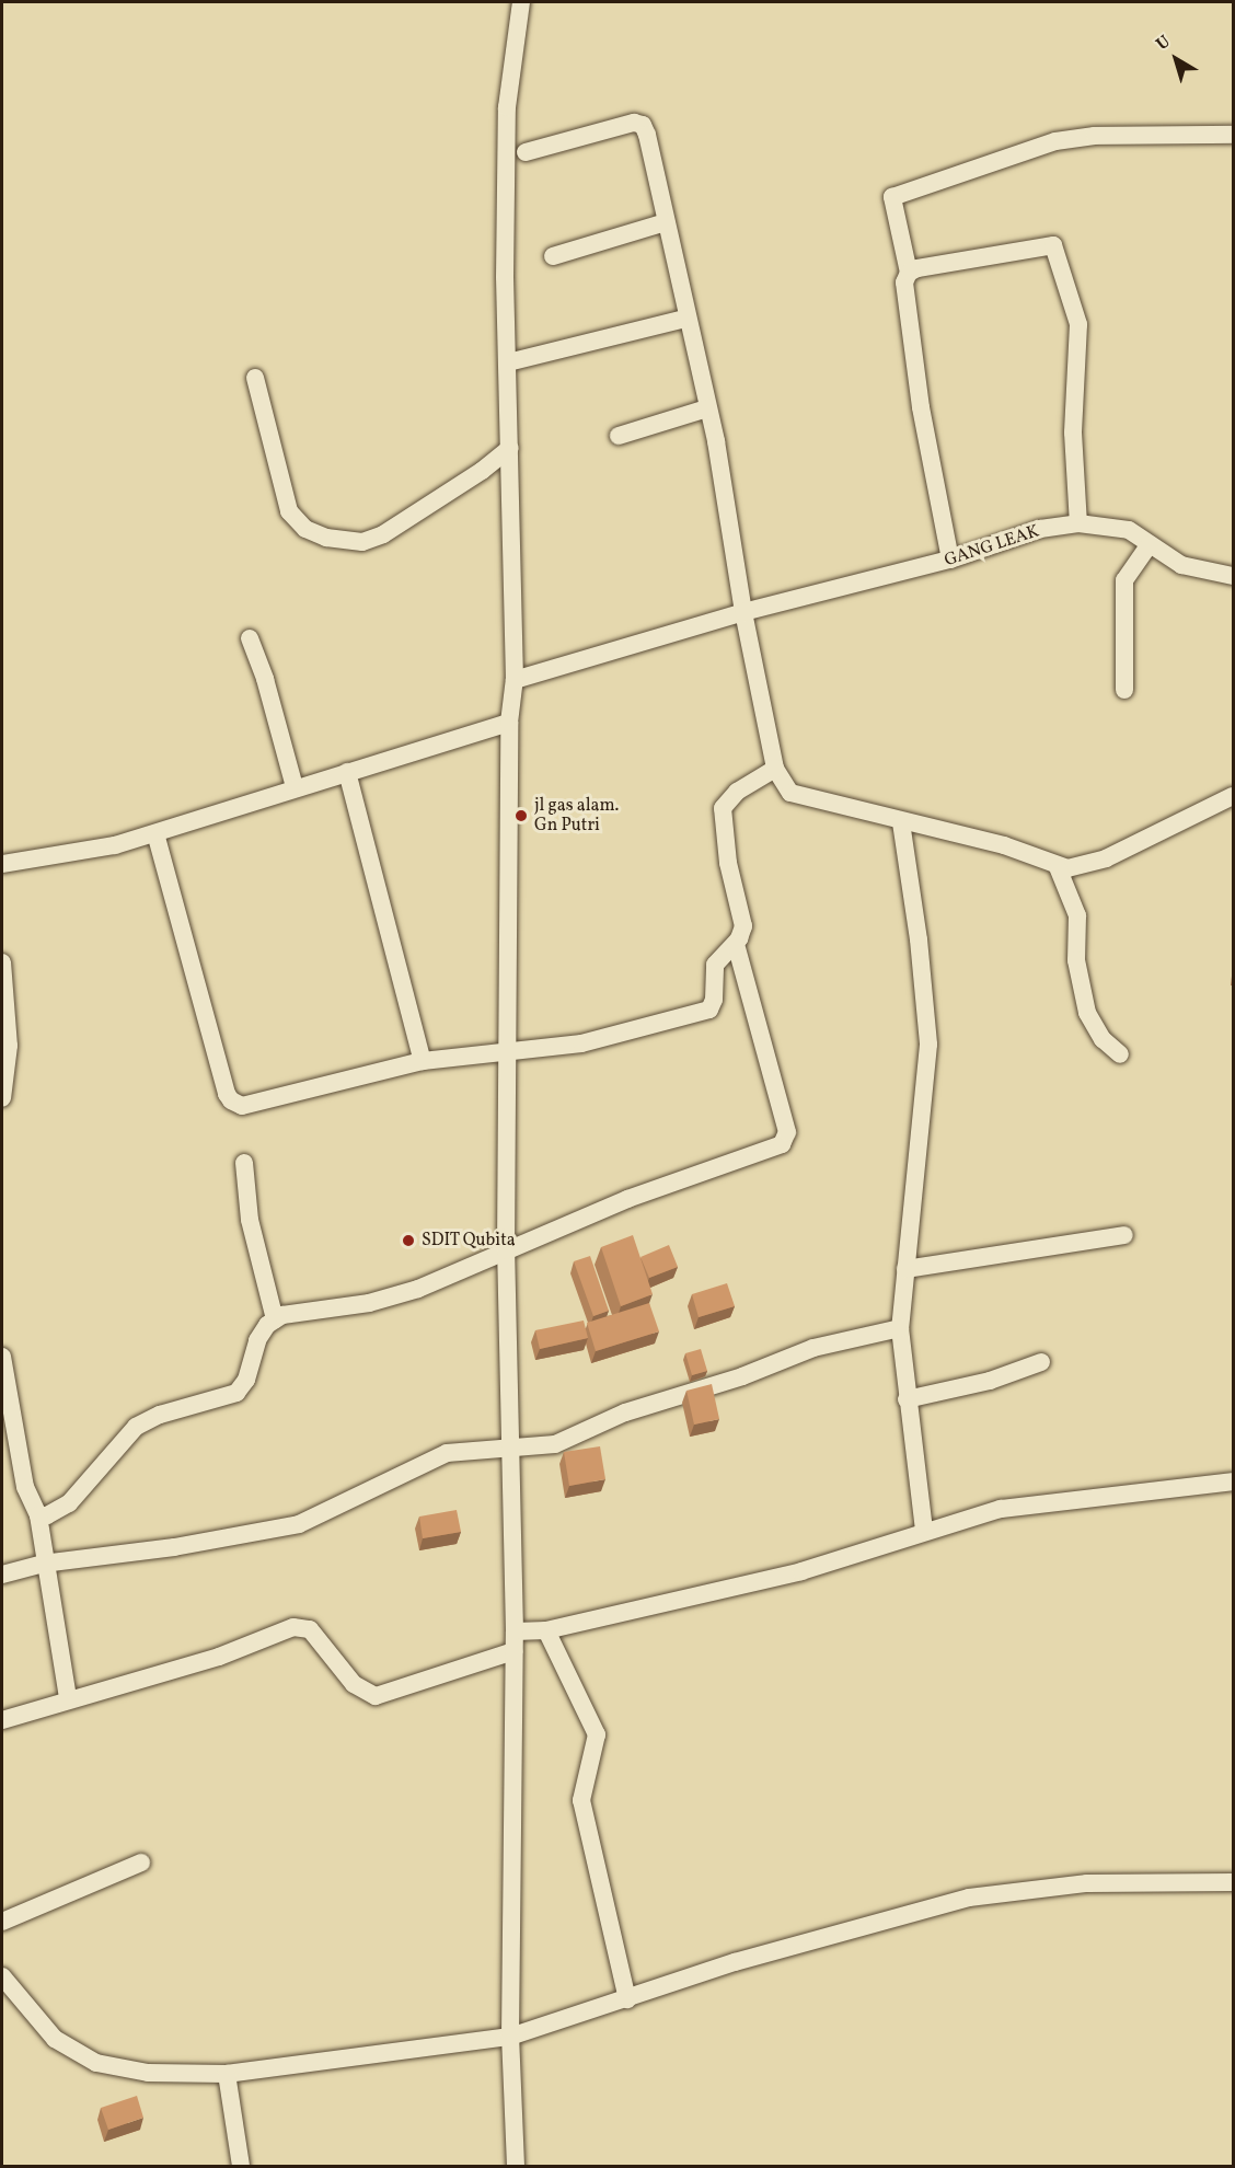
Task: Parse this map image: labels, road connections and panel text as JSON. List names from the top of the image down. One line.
{"streets":{"street":["GANG LEAK"]},"places":["jl gas alam. Gn Putri","SDIT Qubita"],"north":"top left"}
